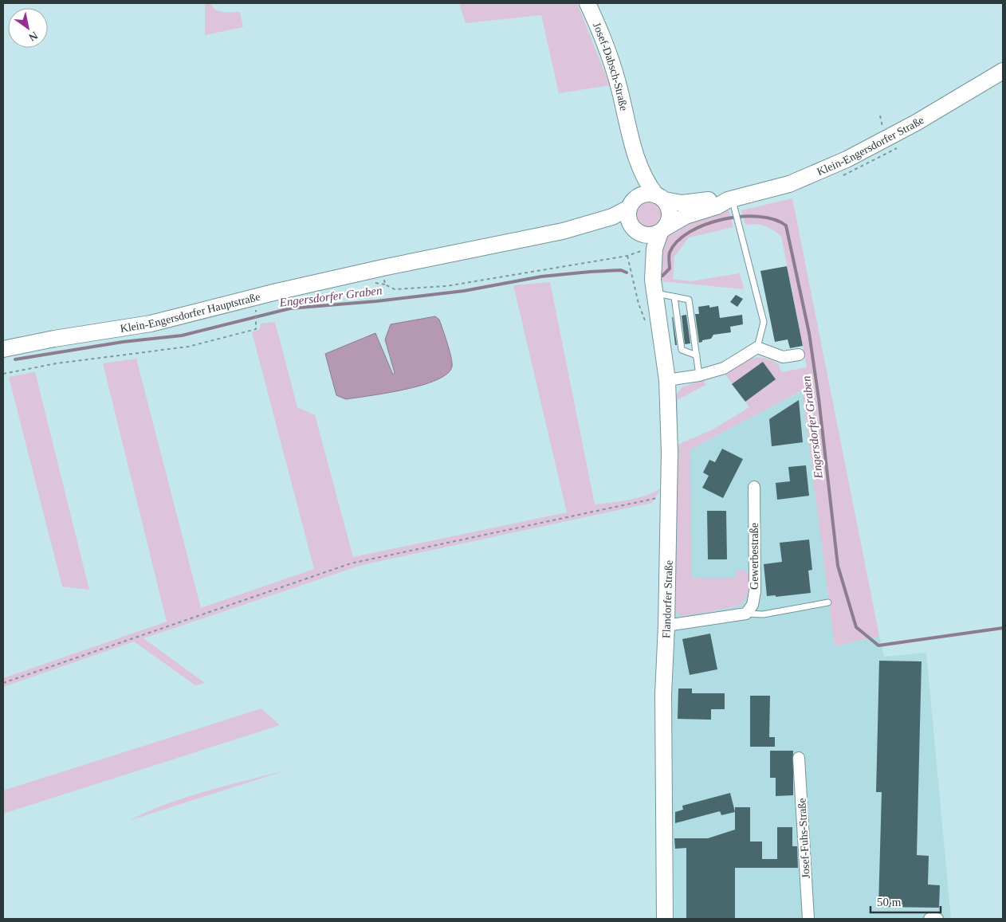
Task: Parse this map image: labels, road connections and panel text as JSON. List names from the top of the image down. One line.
{"streets":{"main road":["Josef-Dabsch-Straße","Klein-Engersdorfer Straße","Klein-Engersdorfer Hauptstraße","Flandorfer Straße"],"street":["Gewerbestraße","Josef-Fuhs-Straße"]},"crossings":[["Josef-Dabsch-Straße","Klein-Engersdorfer Straße"],["Josef-Dabsch-Straße","Flandorfer Straße"],["Klein-Engersdorfer Straße","Flandorfer Straße"]],"water":["Engersdorfer Graben"],"scale_bar":"50 m","north":"bottom right"}
